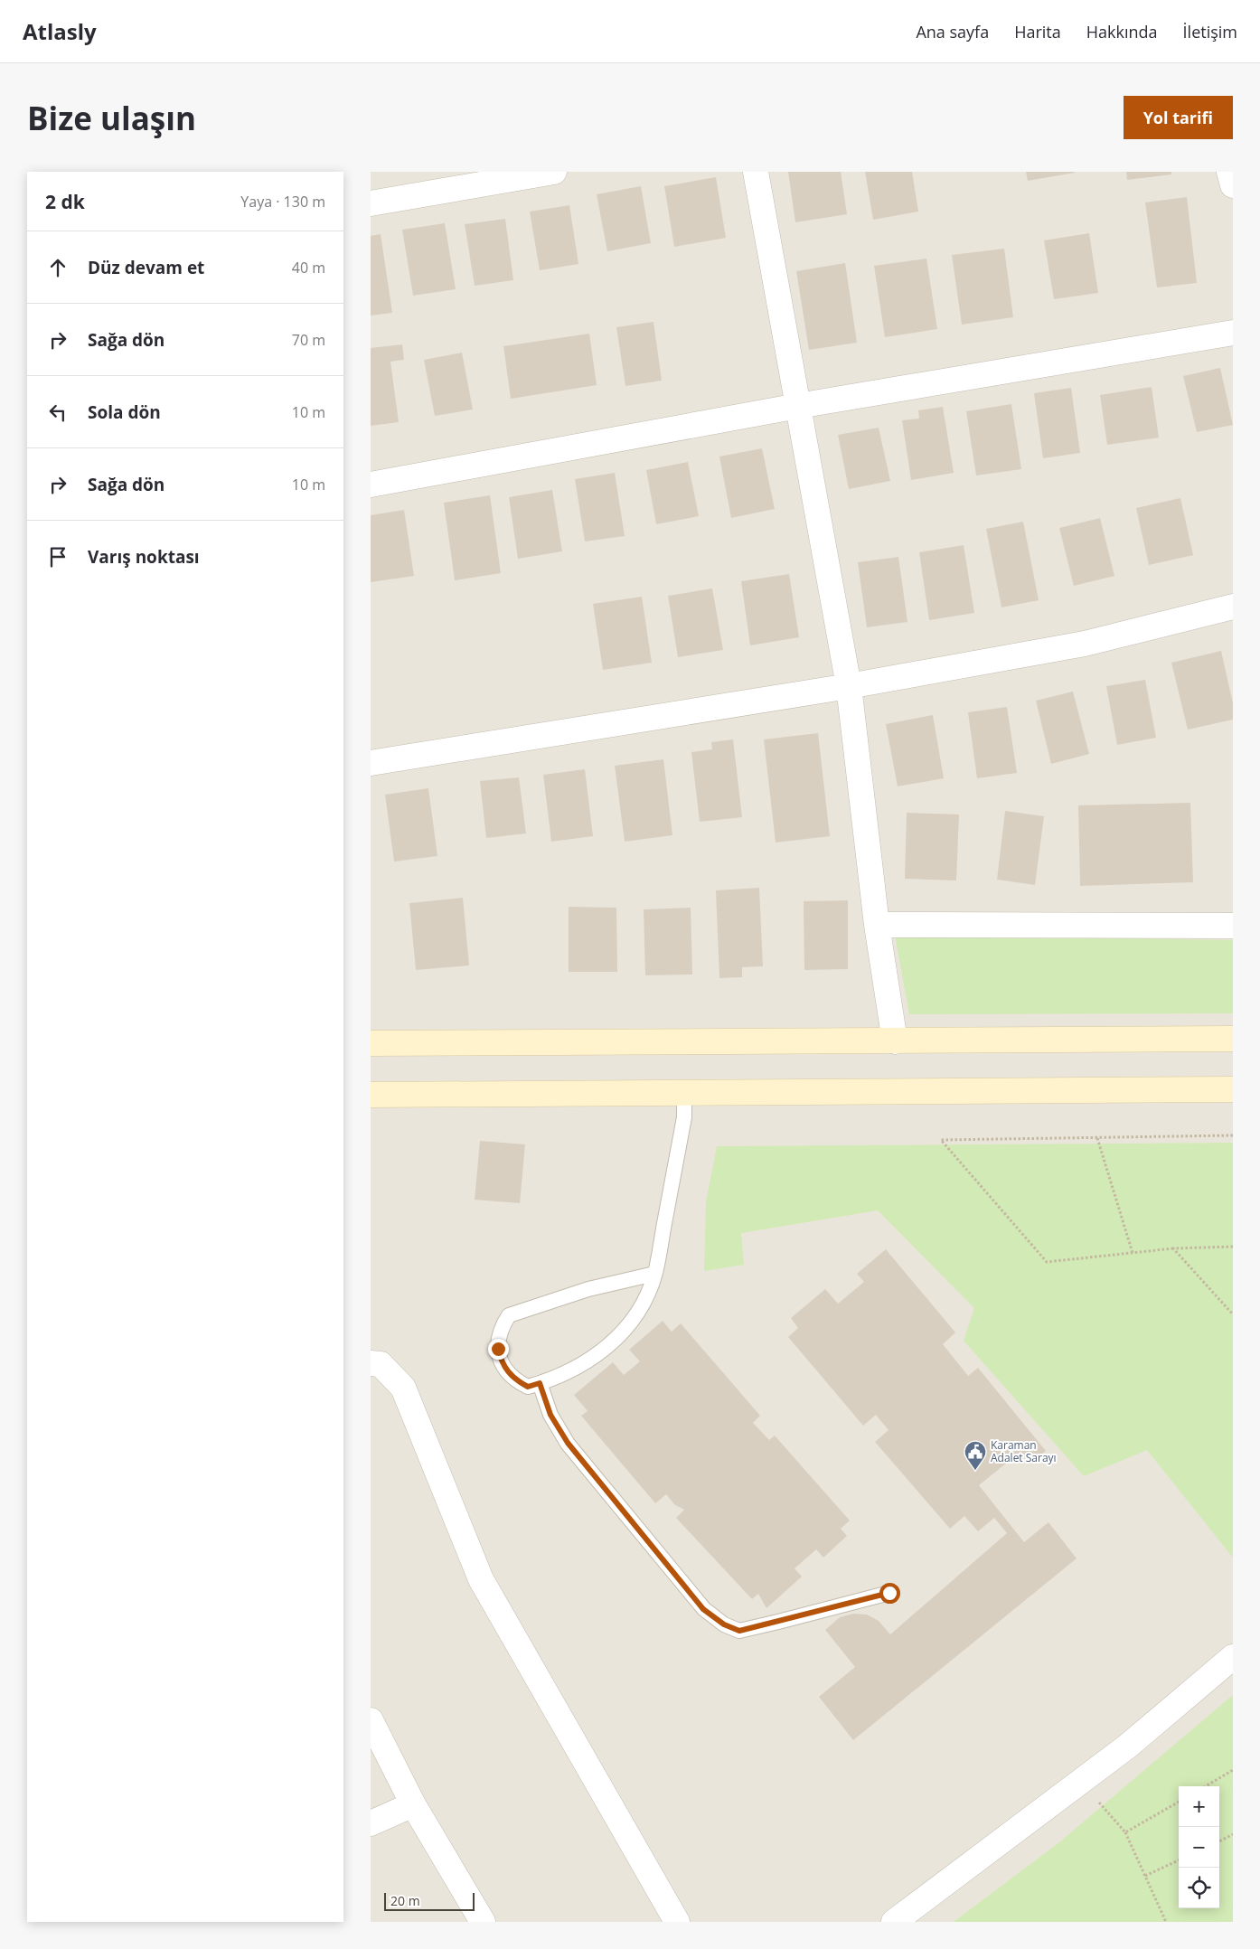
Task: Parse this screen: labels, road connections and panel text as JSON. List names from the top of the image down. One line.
{"places":{"public building":["Karaman Adalet Sarayı"]},"scale_bar":"20 m","page":{"header":"Atlasly","nav":["Ana sayfa","Harita","Hakkında","İletişim"],"buttons":"Yol tarifi","title":"Bize ulaşın","heading":["2 dk","Yaya · 130 m"],"list":[["Düz devam et","40 m"],["Sağa dön","70 m"],["Sola dön","10 m"],["Sağa dön","10 m"],"Varış noktası"],"map_buttons":["+","−"],"scale":"20 m"}}
